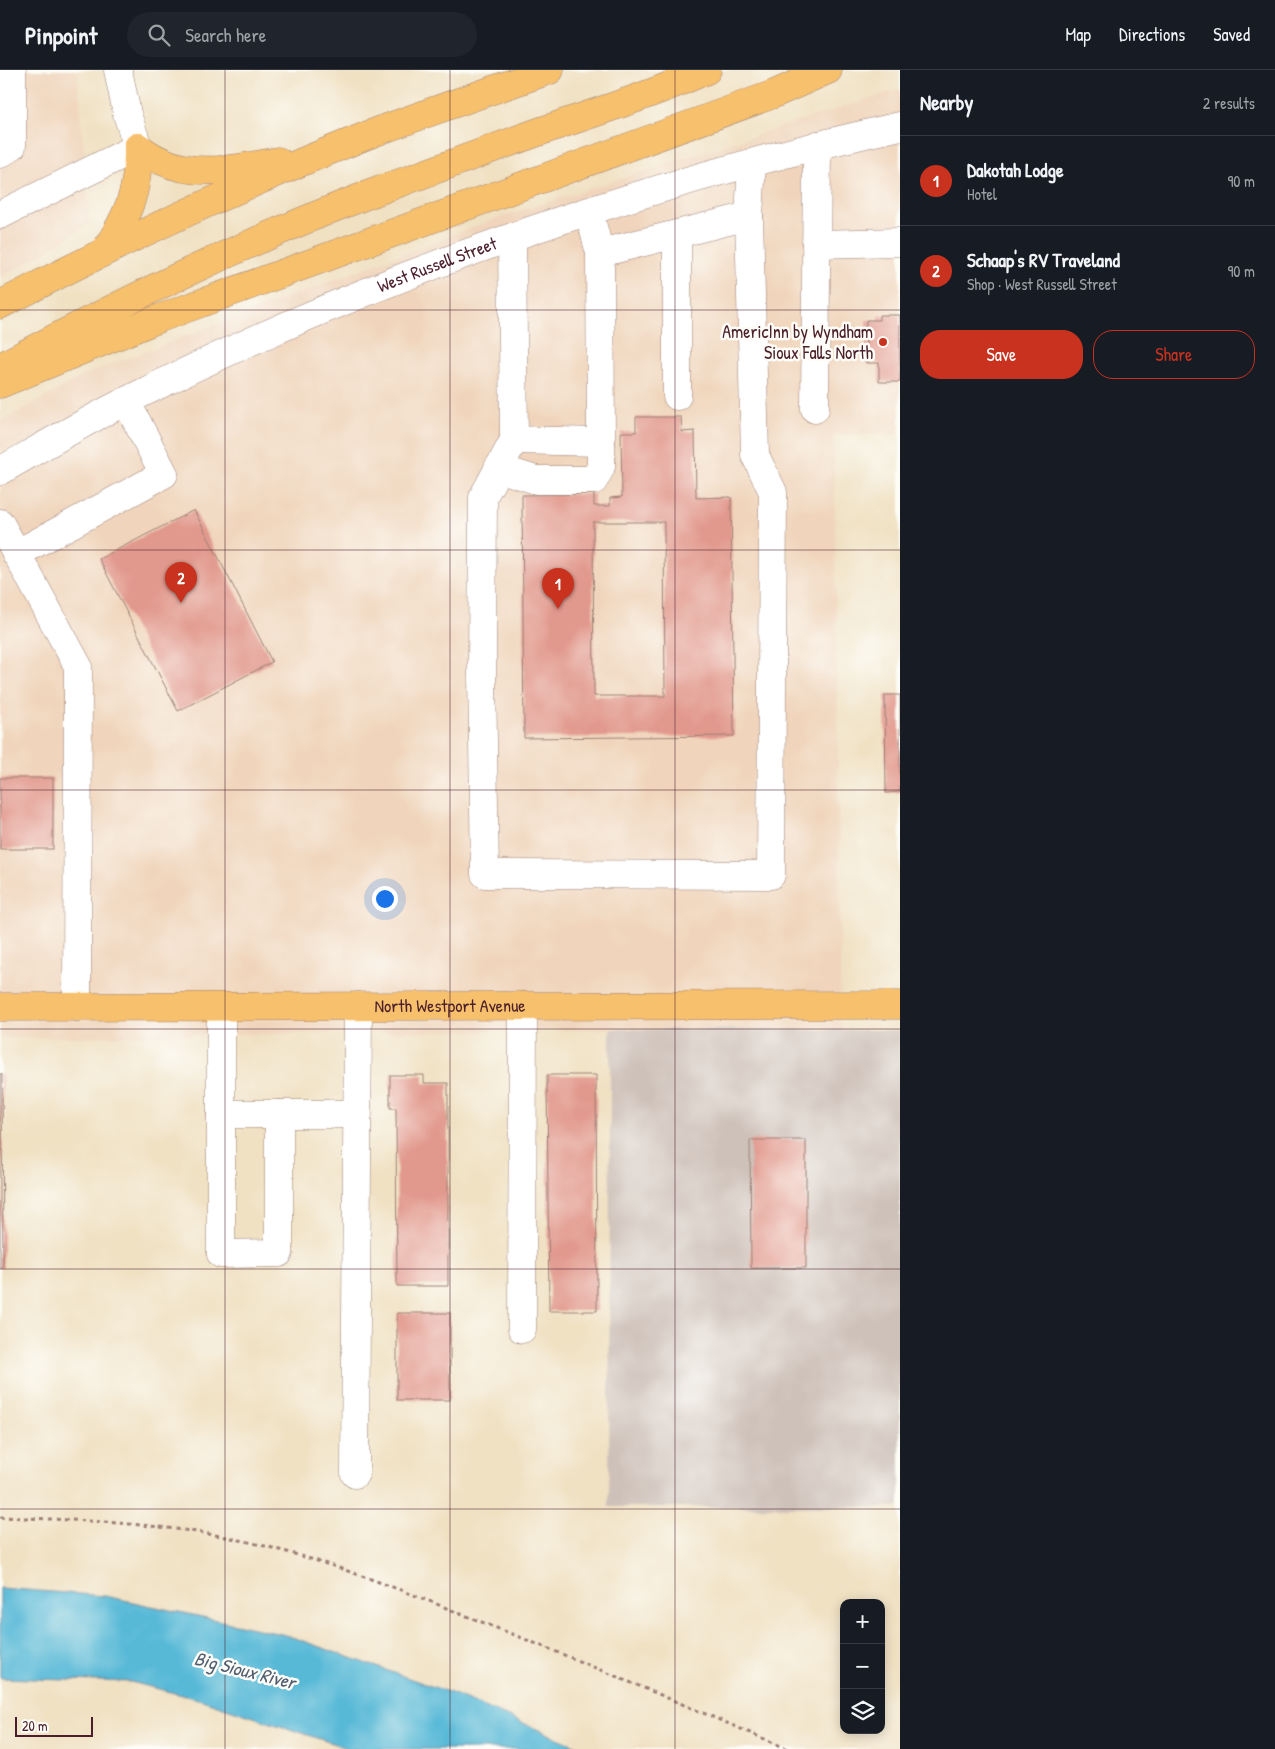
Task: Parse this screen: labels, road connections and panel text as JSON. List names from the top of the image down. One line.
{"streets":{"main road":["North Westport Avenue"],"street":["West Russell Street"]},"water":["Big Sioux River"],"places":["AmericInn by Wyndham Sioux Falls North"],"scale_bar":"20 m","page":{"header":"Pinpoint","search":"Search here","nav":["Map","Directions","Saved"],"heading":["Nearby","2 results"],"list":[{"mark":"1","name":"Dakotah Lodge","note":"Hotel","value":"90 m"},{"mark":"2","name":"Schaap's RV Traveland","note":"Shop · West Russell Street","value":"90 m"}],"buttons":["Save","Share"],"pins":["2","1"],"map_buttons":["+","−"],"scale":"20 m"}}
